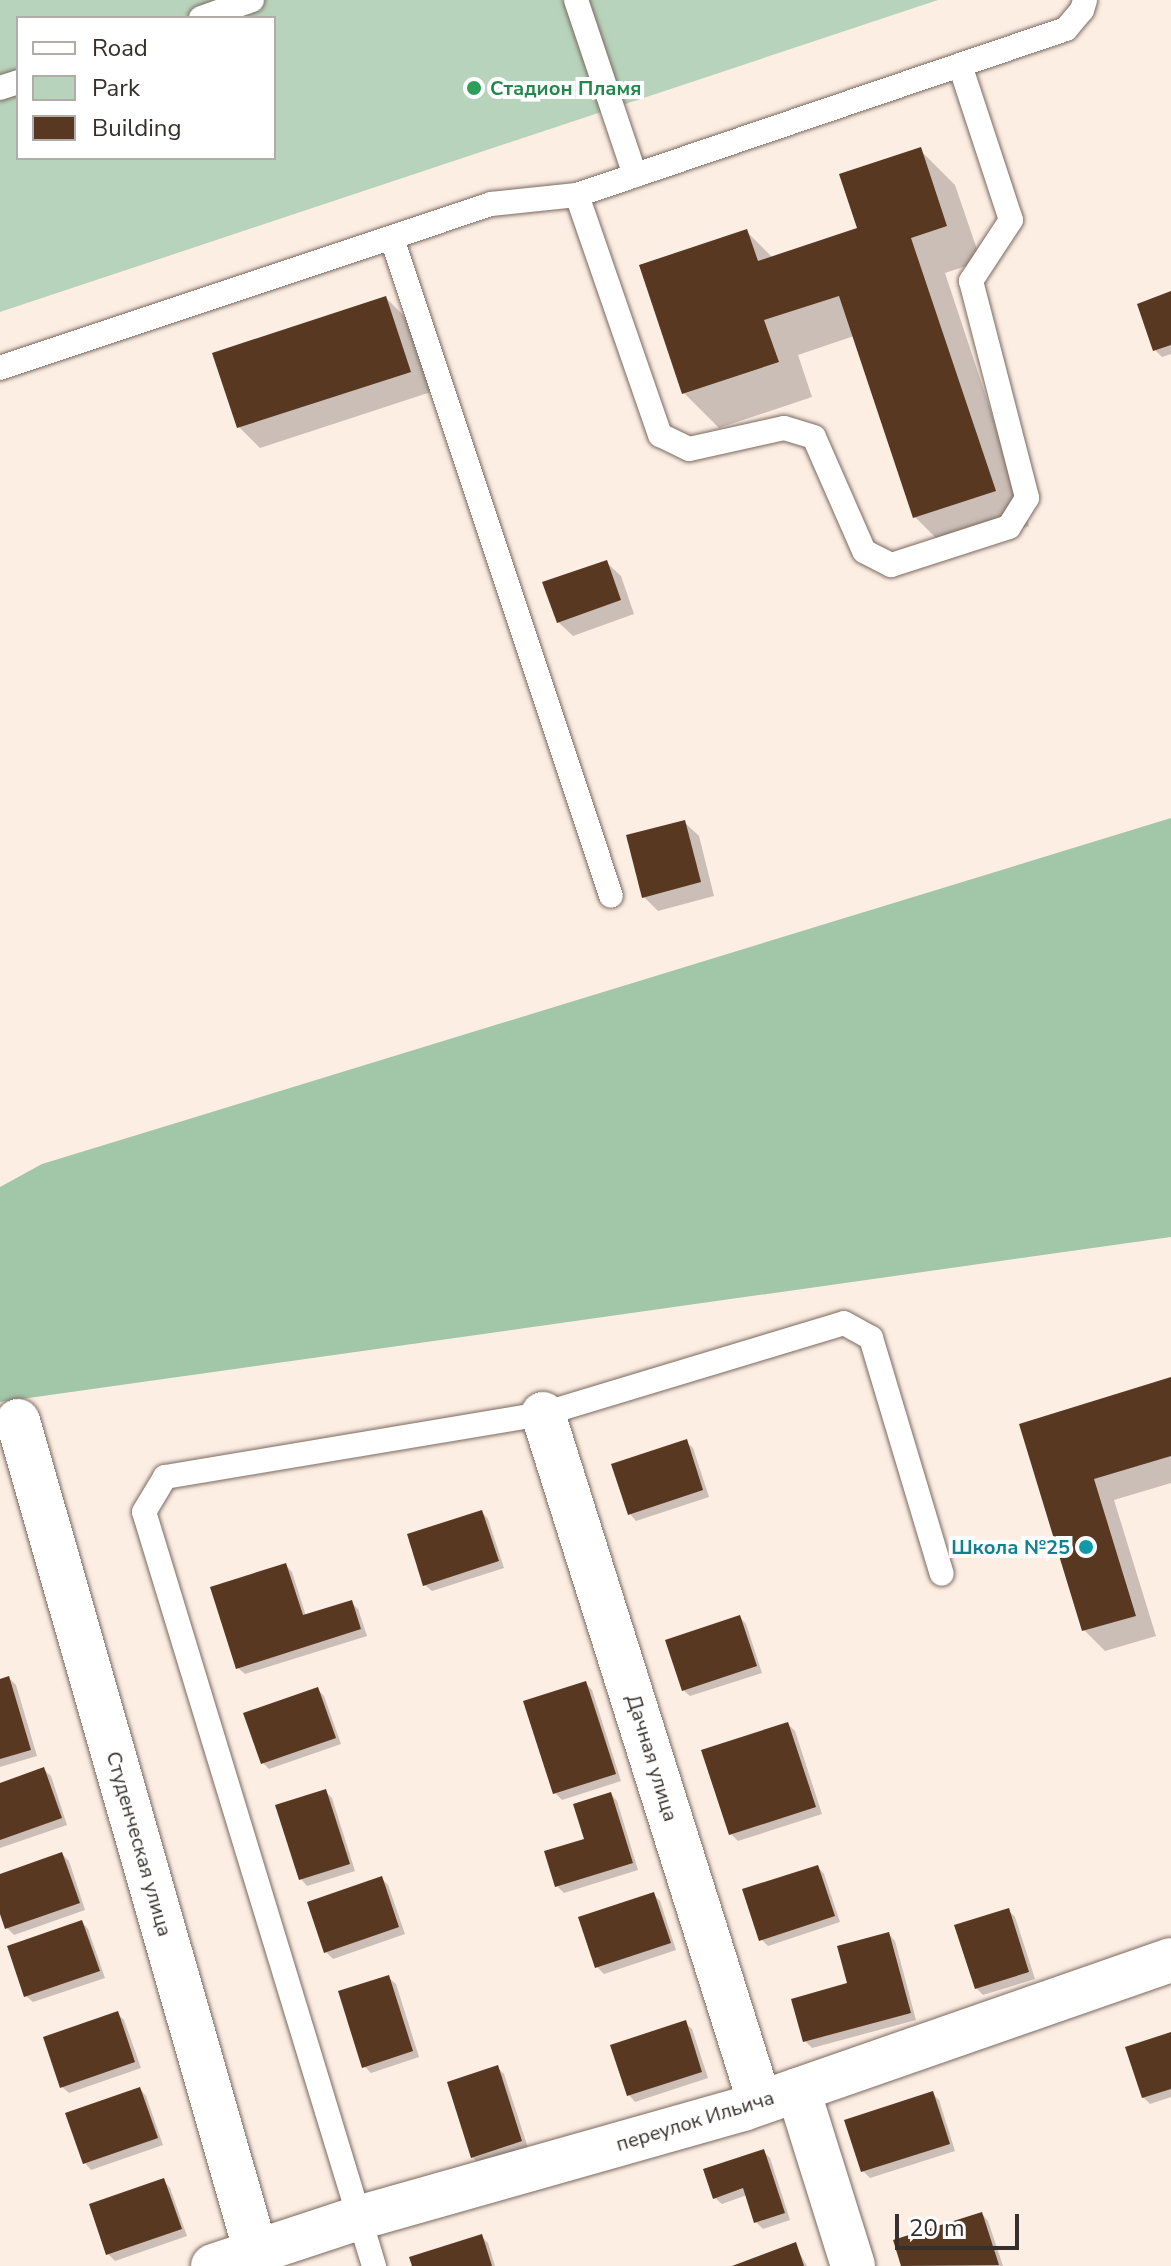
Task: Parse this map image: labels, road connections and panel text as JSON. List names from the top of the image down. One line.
{"streets":{"street":["Дачная улица","Студенческая улица","переулок Ильича"]},"crossings":[["Дачная улица","переулок Ильича"],["Студенческая улица","переулок Ильича"]],"places":["Стадион Пламя","Школа №25"],"legend":["Road","Park","Building"],"scale_bar":"20 m"}
